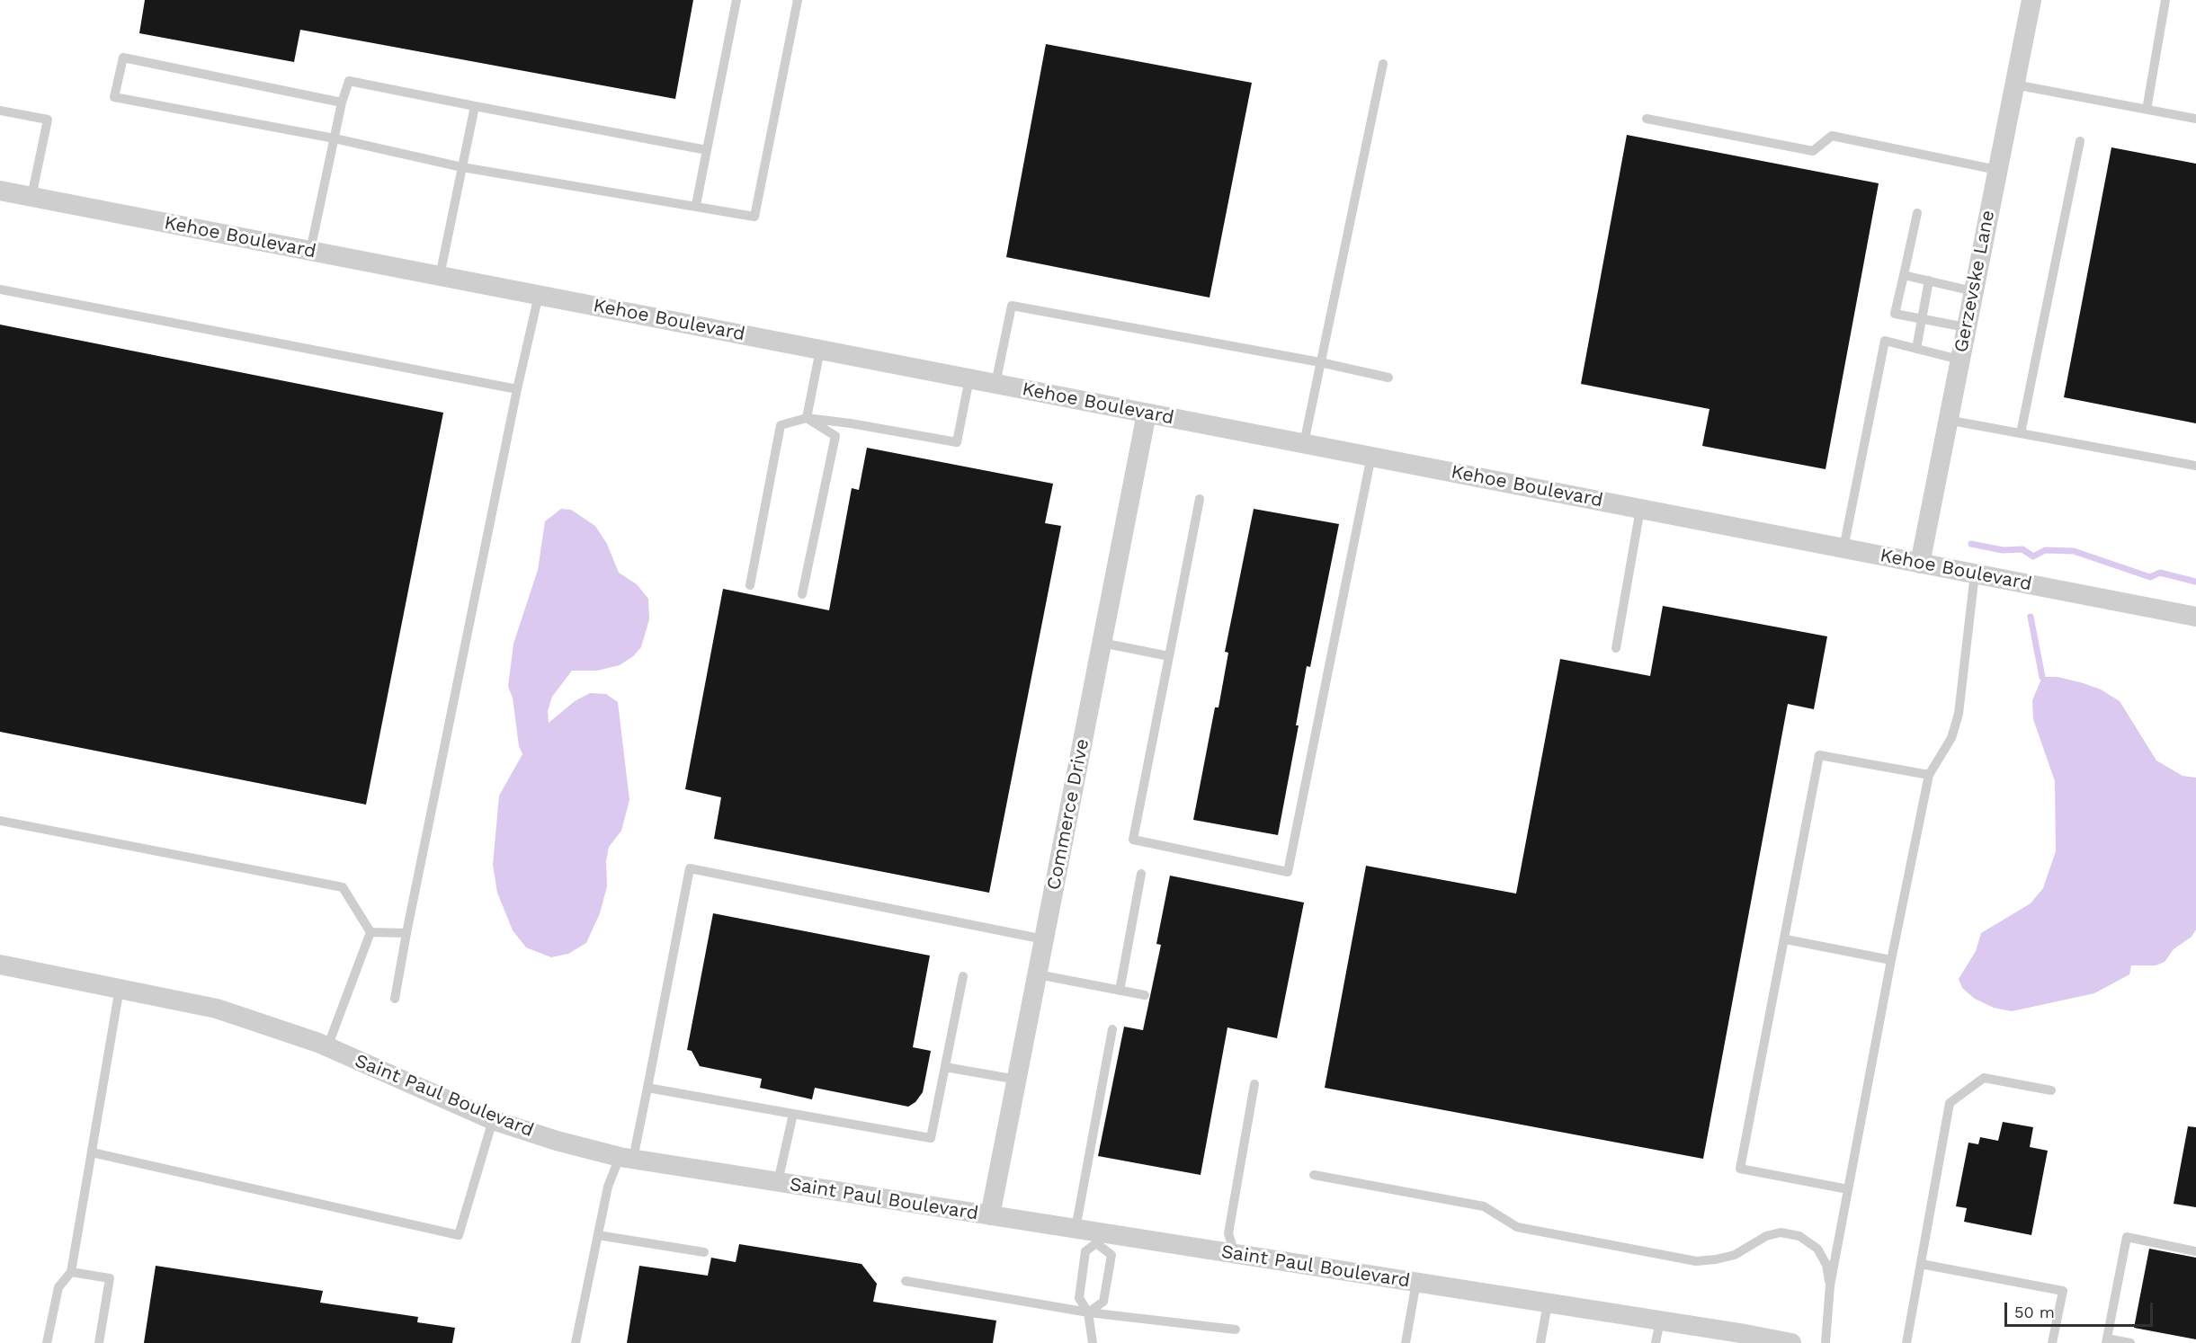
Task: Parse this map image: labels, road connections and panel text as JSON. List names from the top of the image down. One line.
{"streets":{"street":["Kehoe Boulevard","Gerzevske Lane","Commerce Drive","Saint Paul Boulevard"]},"crossings":[["Kehoe Boulevard","Gerzevske Lane"],["Kehoe Boulevard","Commerce Drive"],["Commerce Drive","Saint Paul Boulevard"]],"scale_bar":"50 m"}
